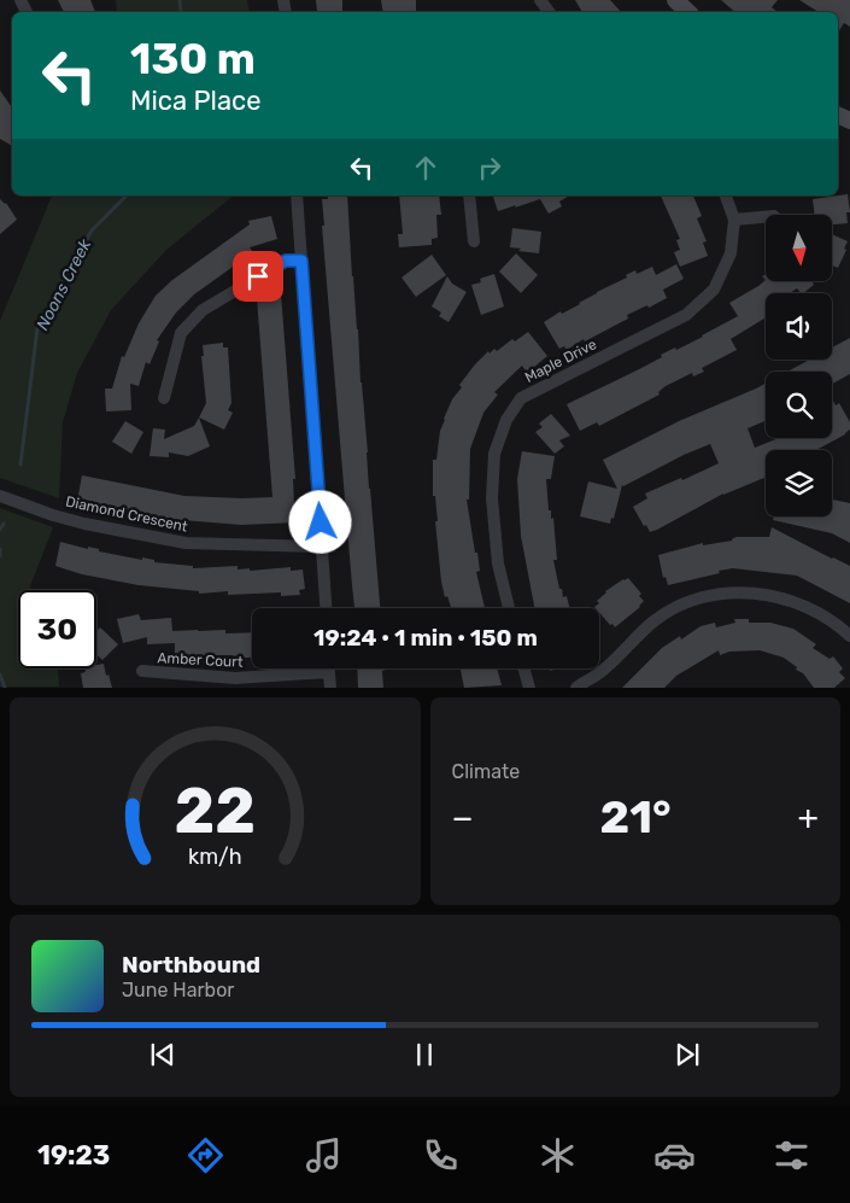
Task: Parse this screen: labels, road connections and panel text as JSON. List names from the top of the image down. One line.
{"streets":{"street":["Maple Drive","Diamond Crescent","Amber Court"]},"water":["Noons Creek"],"north":"bottom","page":{"turn":["130 m","Mica Place"],"limit":"30","trip":"19:24 · 1 min · 150 m","tile":"Climate","heat":["−","21°","+"],"song":["Northbound","June Harbor"],"tabs":"19:23","gauge":["22","km/h"]}}
